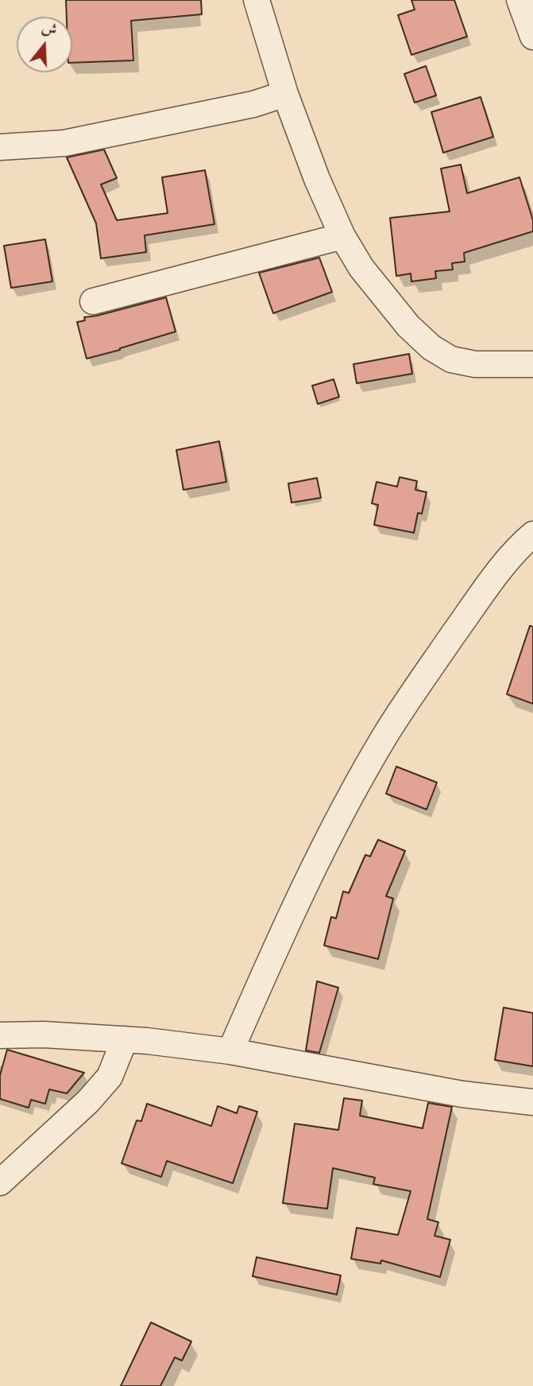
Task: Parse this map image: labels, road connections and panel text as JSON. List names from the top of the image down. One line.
{"north":"top"}
